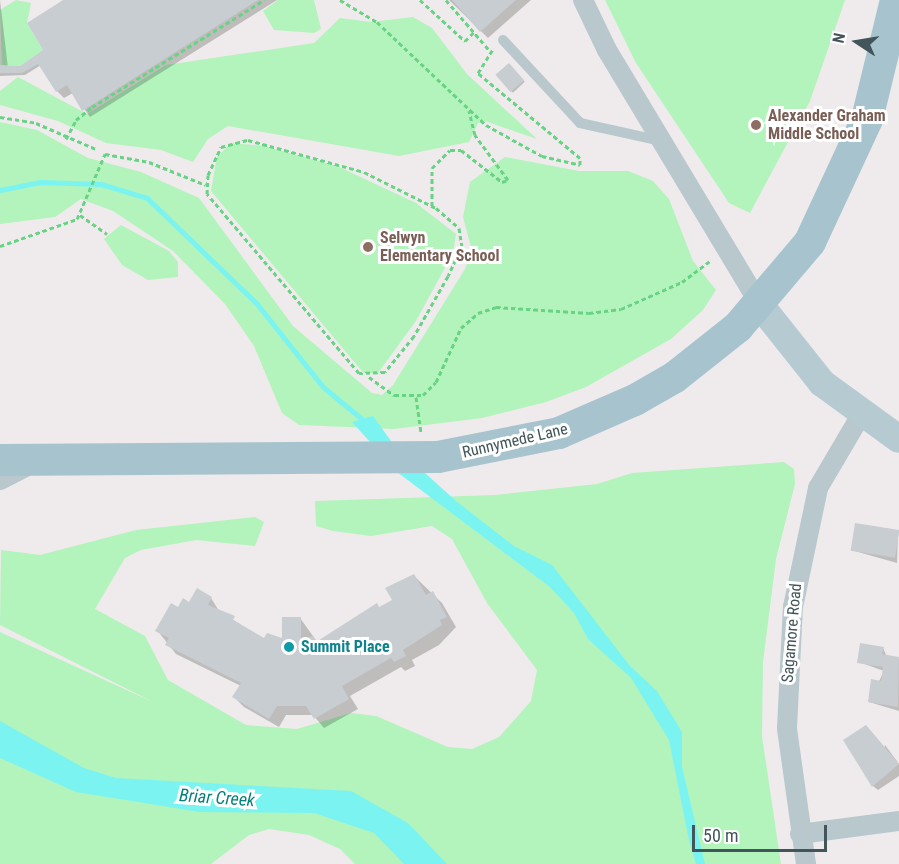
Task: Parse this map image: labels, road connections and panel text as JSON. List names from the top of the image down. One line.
{"streets":{"main road":["Runnymede Lane"],"street":["Sagamore Road"]},"water":["Briar Creek"],"places":["Alexander Graham Middle School","Selwyn Elementary School","Summit Place"],"scale_bar":"50 m","north":"left"}
